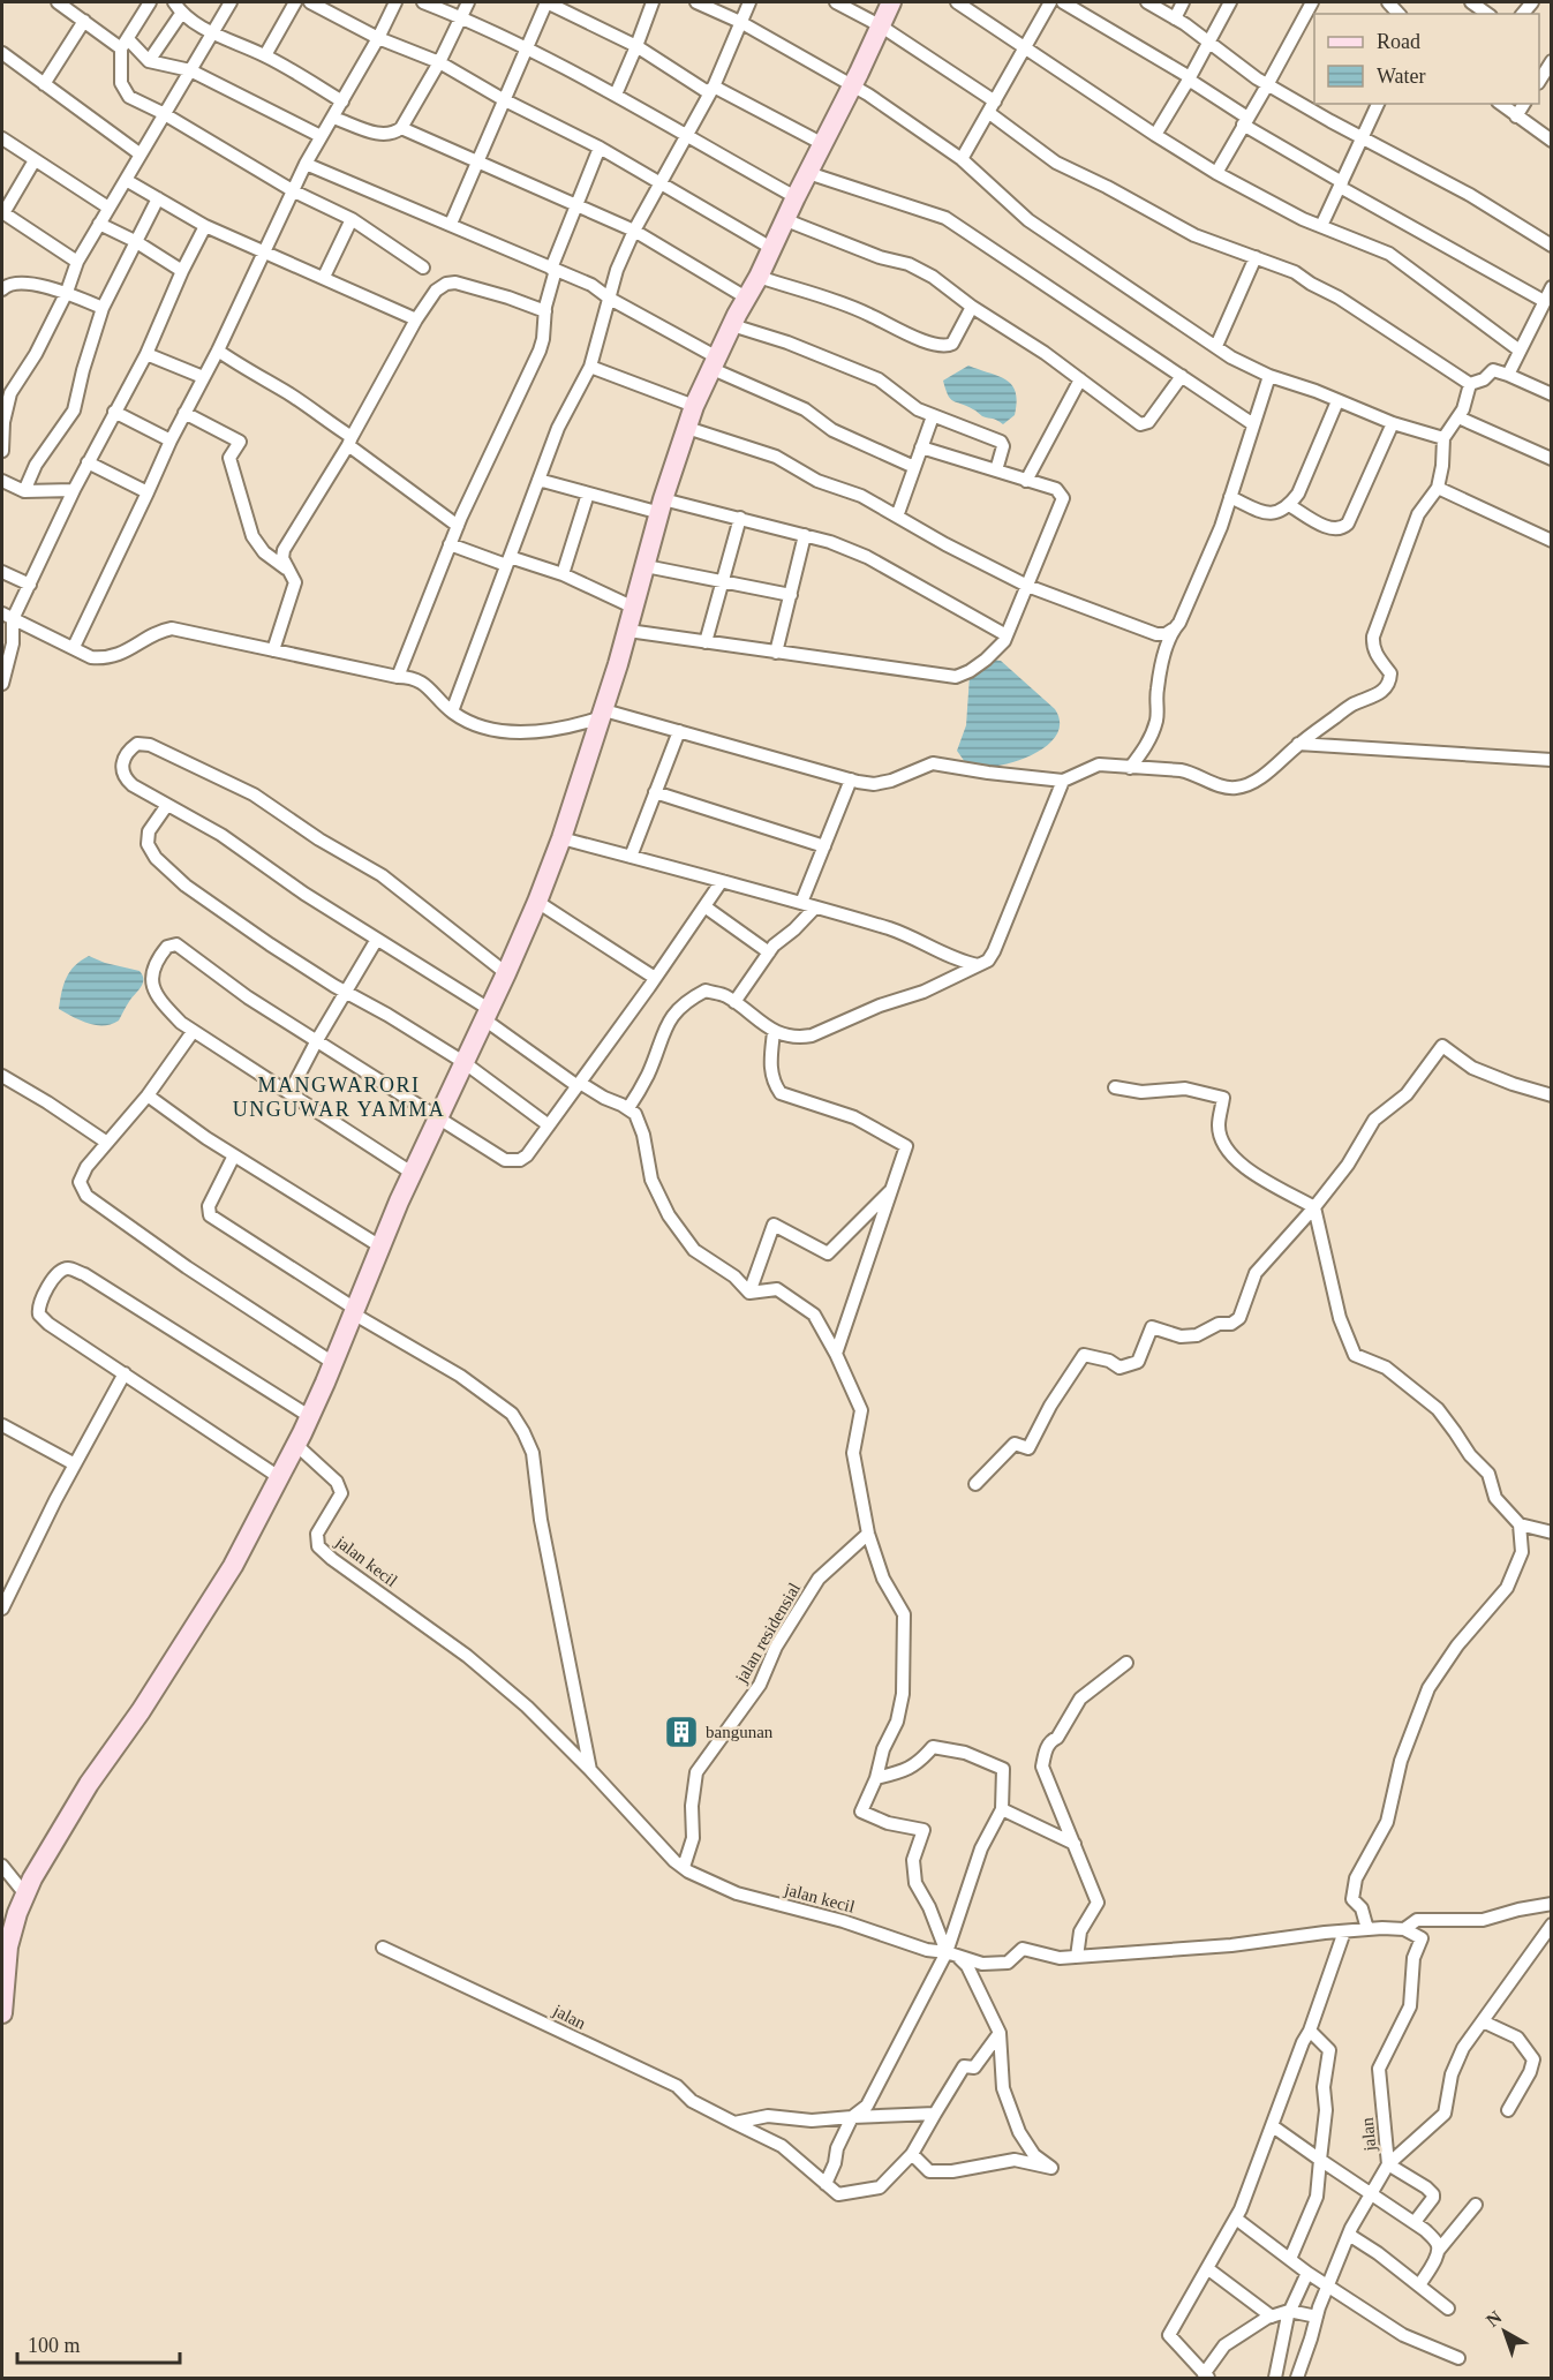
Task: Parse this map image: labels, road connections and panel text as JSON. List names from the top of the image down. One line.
{"streets":{"street":["jalan kecil","jalan residensial","jalan"]},"crossings":[["jalan kecil","jalan residensial"],["jalan kecil","jalan"]],"districts":["MANGWARORI UNGUWAR YAMMA"],"places":{"building":["bangunan"]},"legend":["Road","Water"],"scale_bar":"100 m","north":"top left"}
